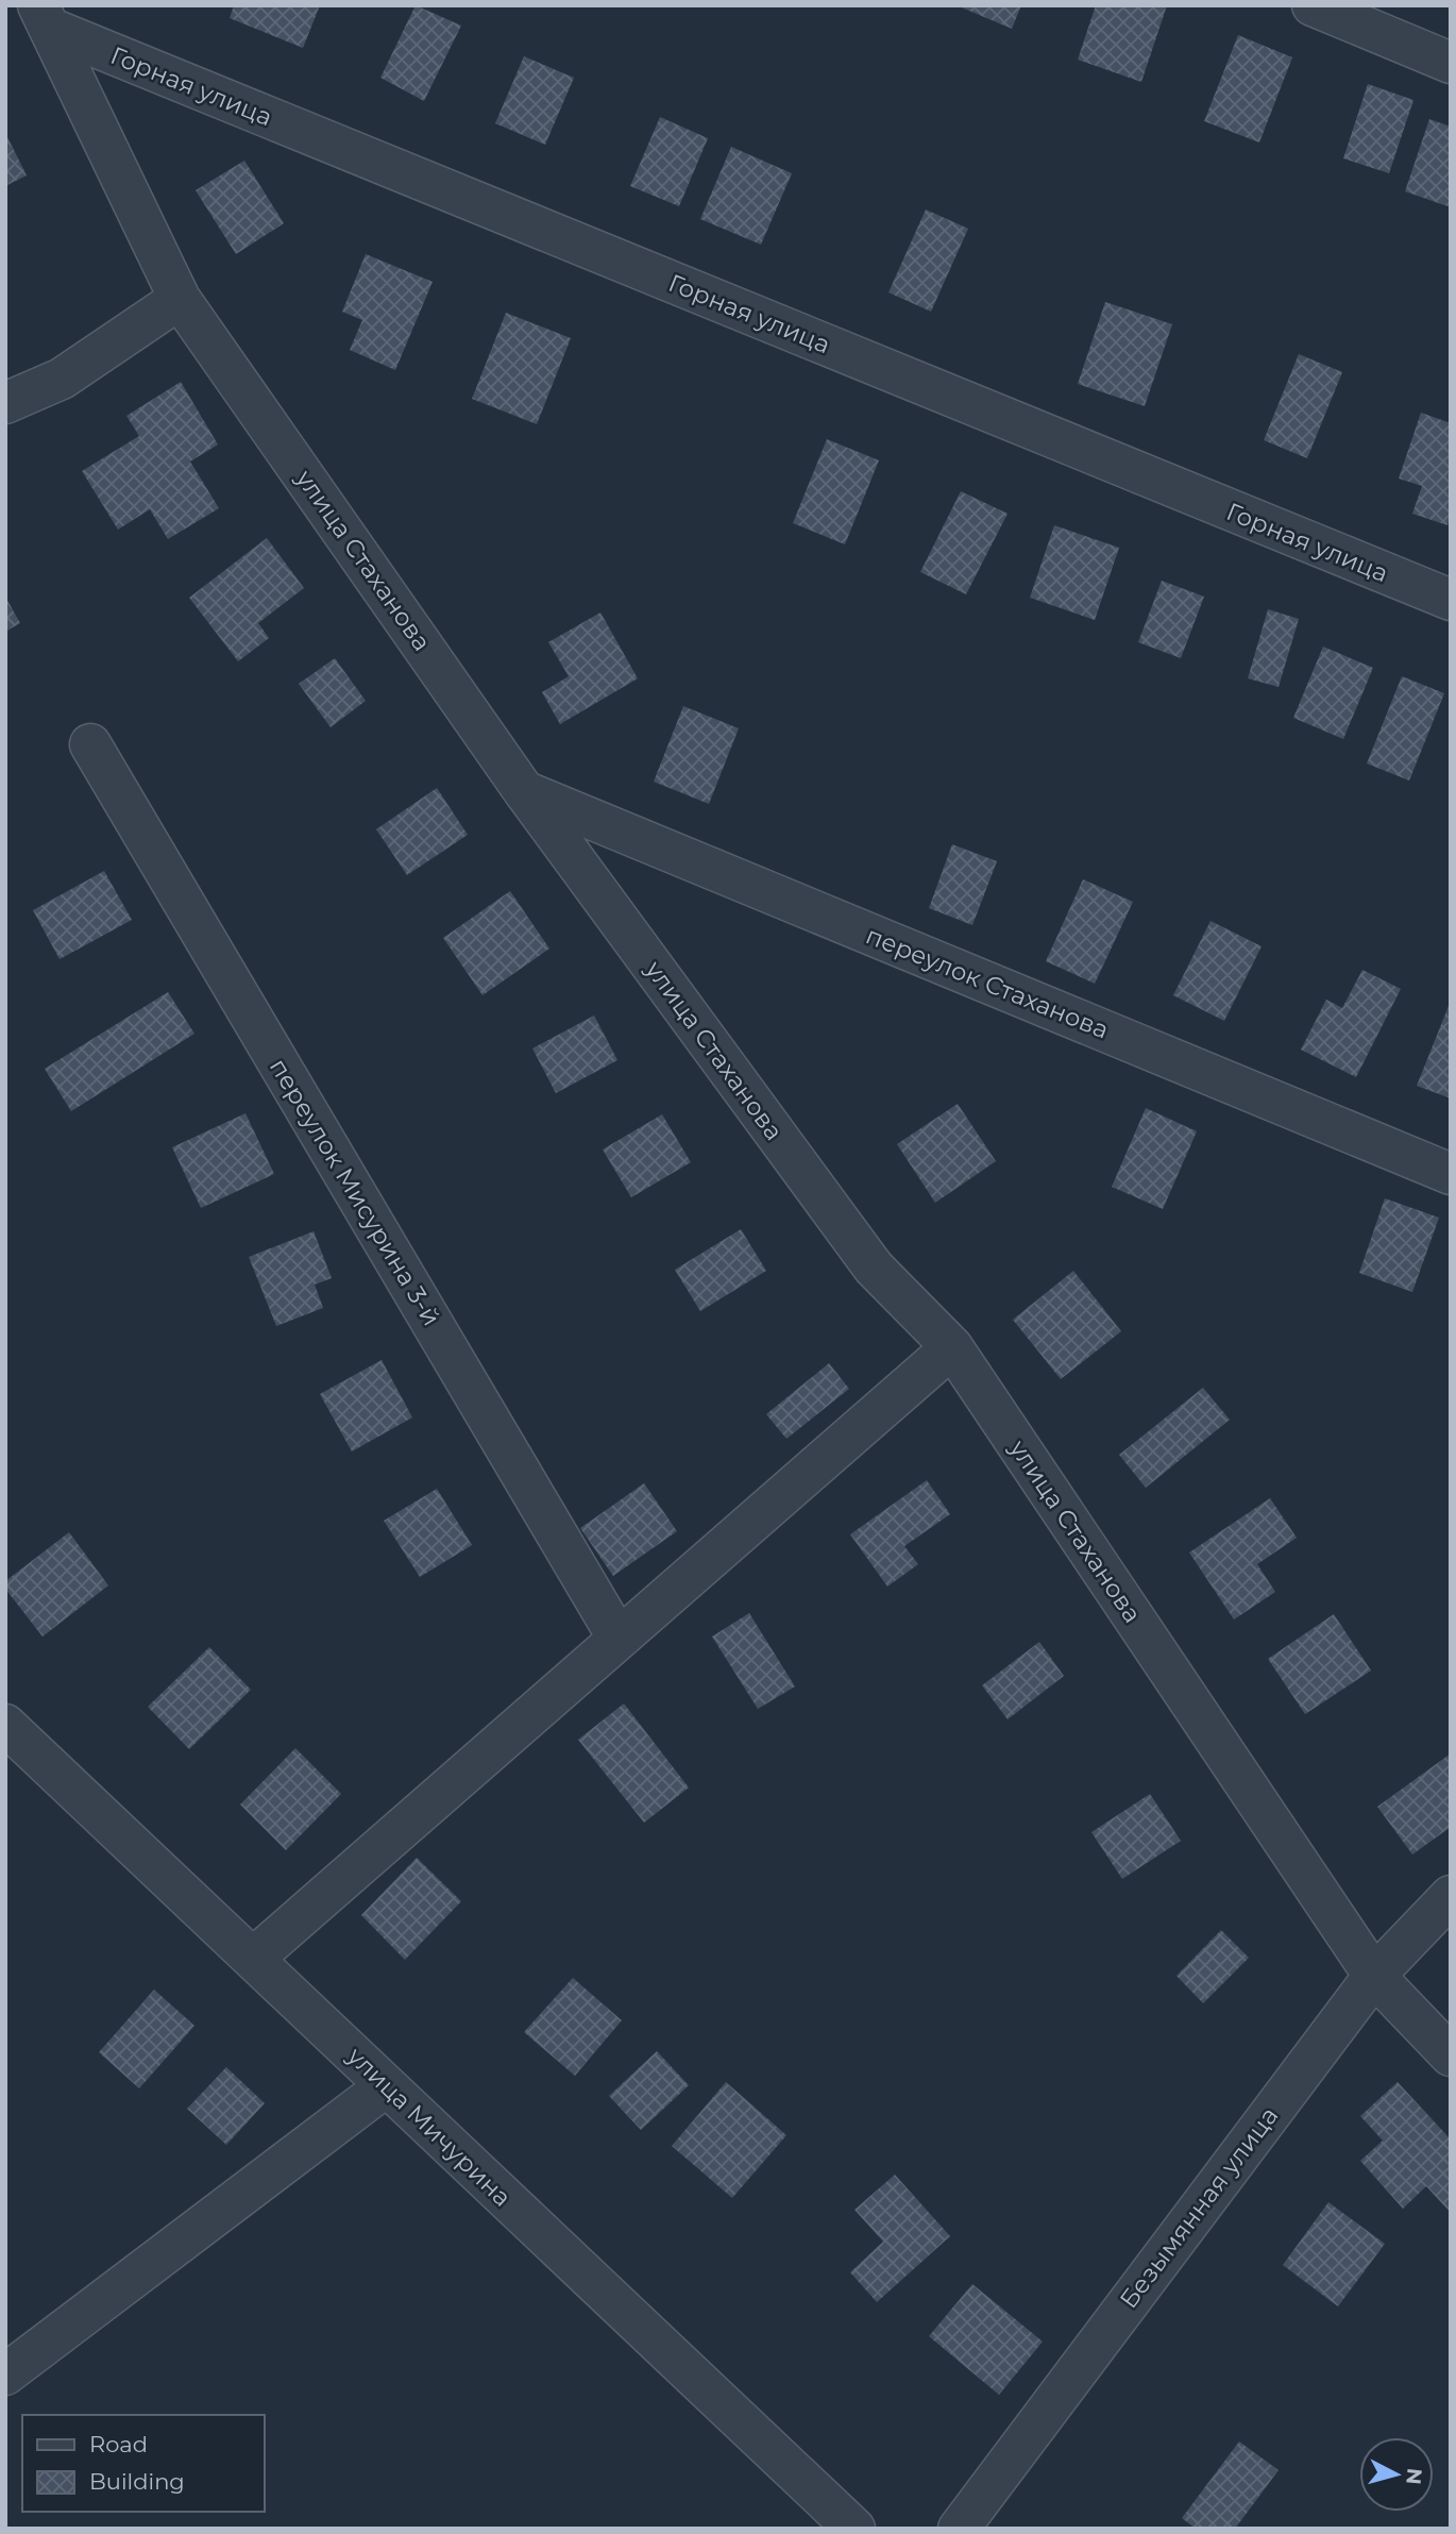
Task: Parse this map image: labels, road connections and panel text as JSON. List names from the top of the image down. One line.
{"streets":{"street":["Горная улица","улица Стаханова","переулок Стаханова","переулок Мисурина 3-й","улица Мичурина","Безымянная улица"]},"crossings":[["Горная улица","улица Стаханова"],["улица Стаханова","переулок Стаханова"],["улица Стаханова","Безымянная улица"]],"legend":["Road","Building"],"north":"right"}
